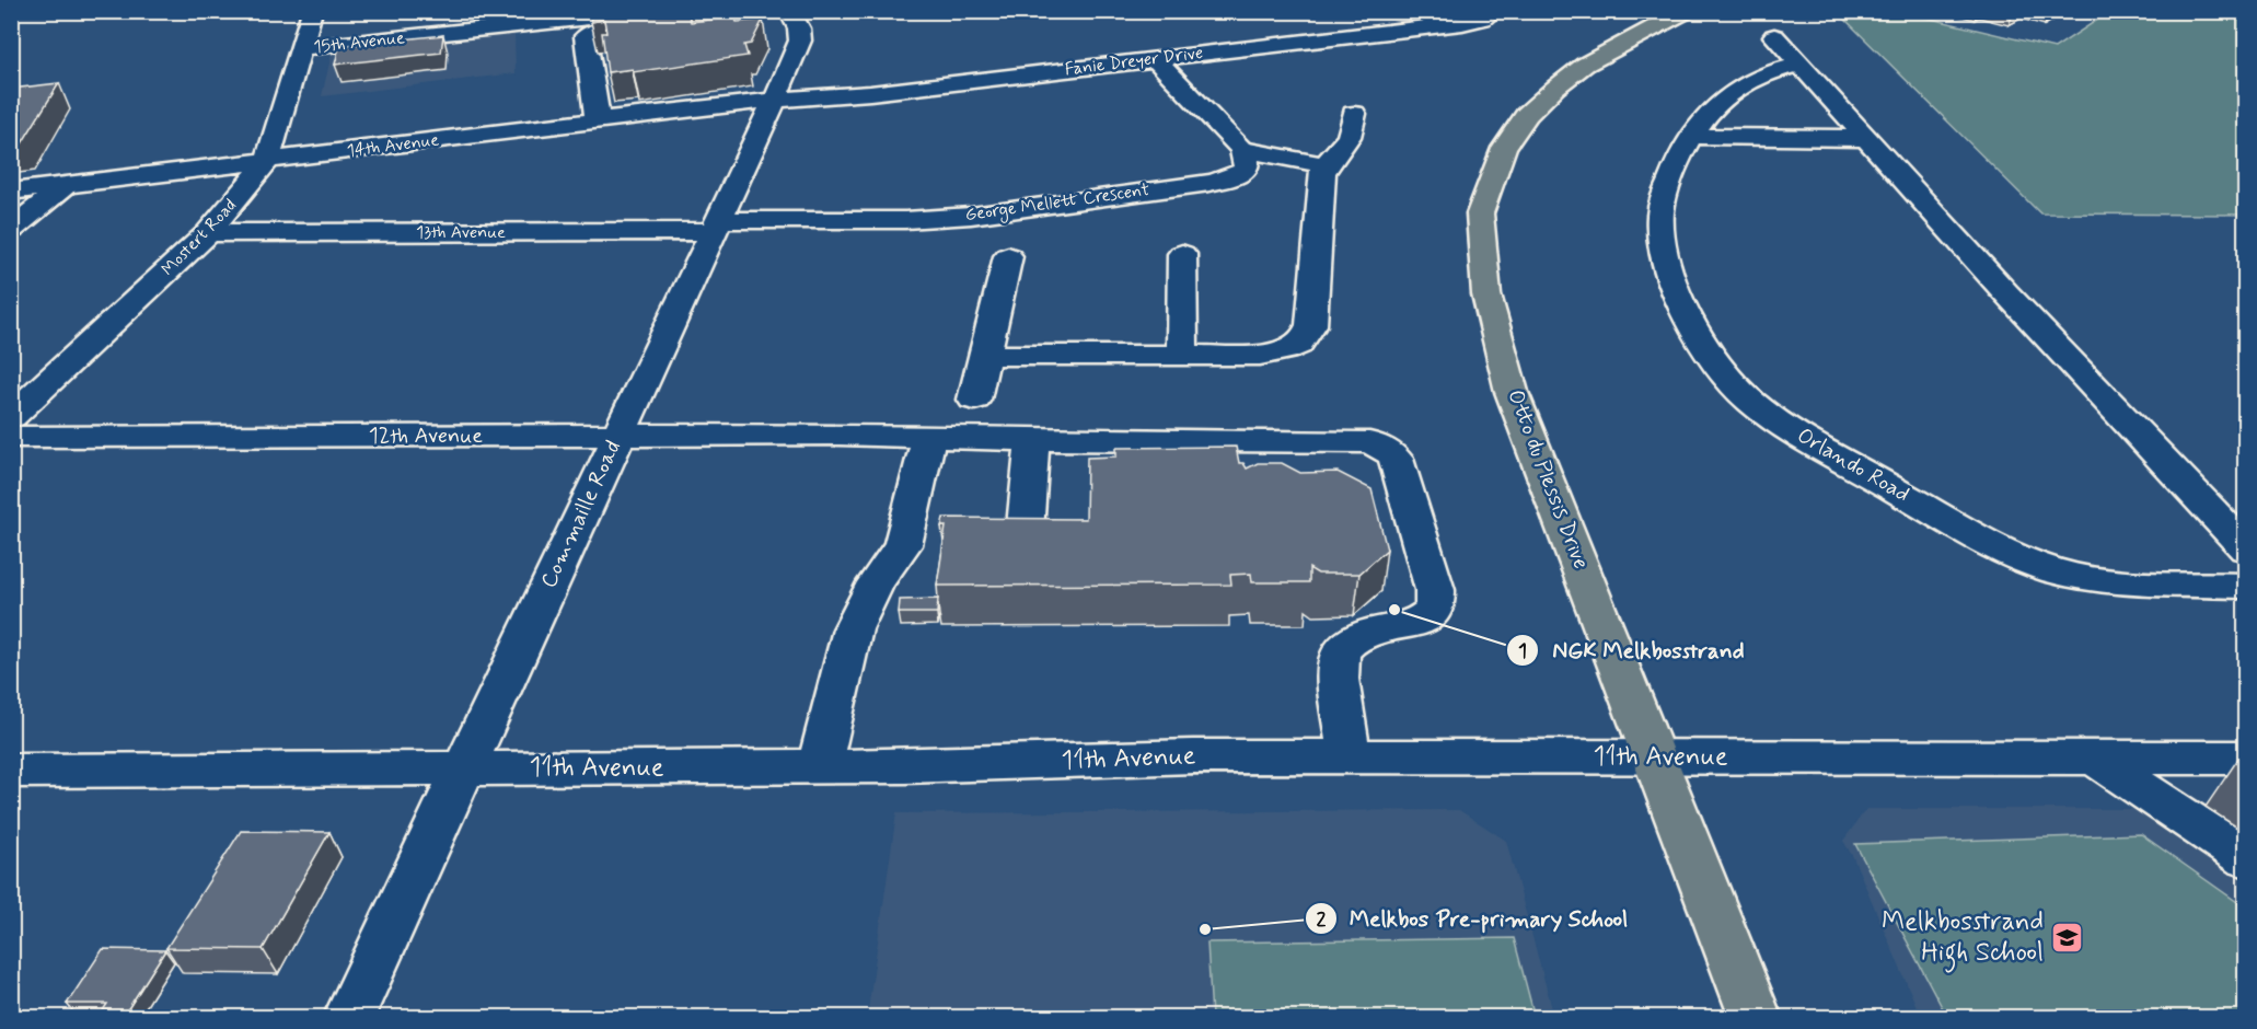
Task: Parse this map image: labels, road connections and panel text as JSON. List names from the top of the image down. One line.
{"streets":{"main road":["Otto du Plessis Drive"],"street":["15th Avenue","Fanie Dreyer Drive","14th Avenue","George Mellett Crescent","13th Avenue","Mostert Road","12th Avenue","Orlando Road","Commaille Road","11th Avenue"]},"crossings":[["15th Avenue","Mostert Road"],["Fanie Dreyer Drive","14th Avenue"],["Fanie Dreyer Drive","Commaille Road"],["14th Avenue","Mostert Road"],["14th Avenue","Commaille Road"],["George Mellett Crescent","13th Avenue"],["George Mellett Crescent","Commaille Road"],["13th Avenue","Mostert Road"],["13th Avenue","Commaille Road"],["12th Avenue","Commaille Road"],["12th Avenue","11th Avenue"],["Otto du Plessis Drive","11th Avenue"],["Commaille Road","11th Avenue"]],"places":{"other":["NGK Melkbosstrand","Melkbos Pre-primary School"],"school or university":["Melkbosstrand High School"]}}
